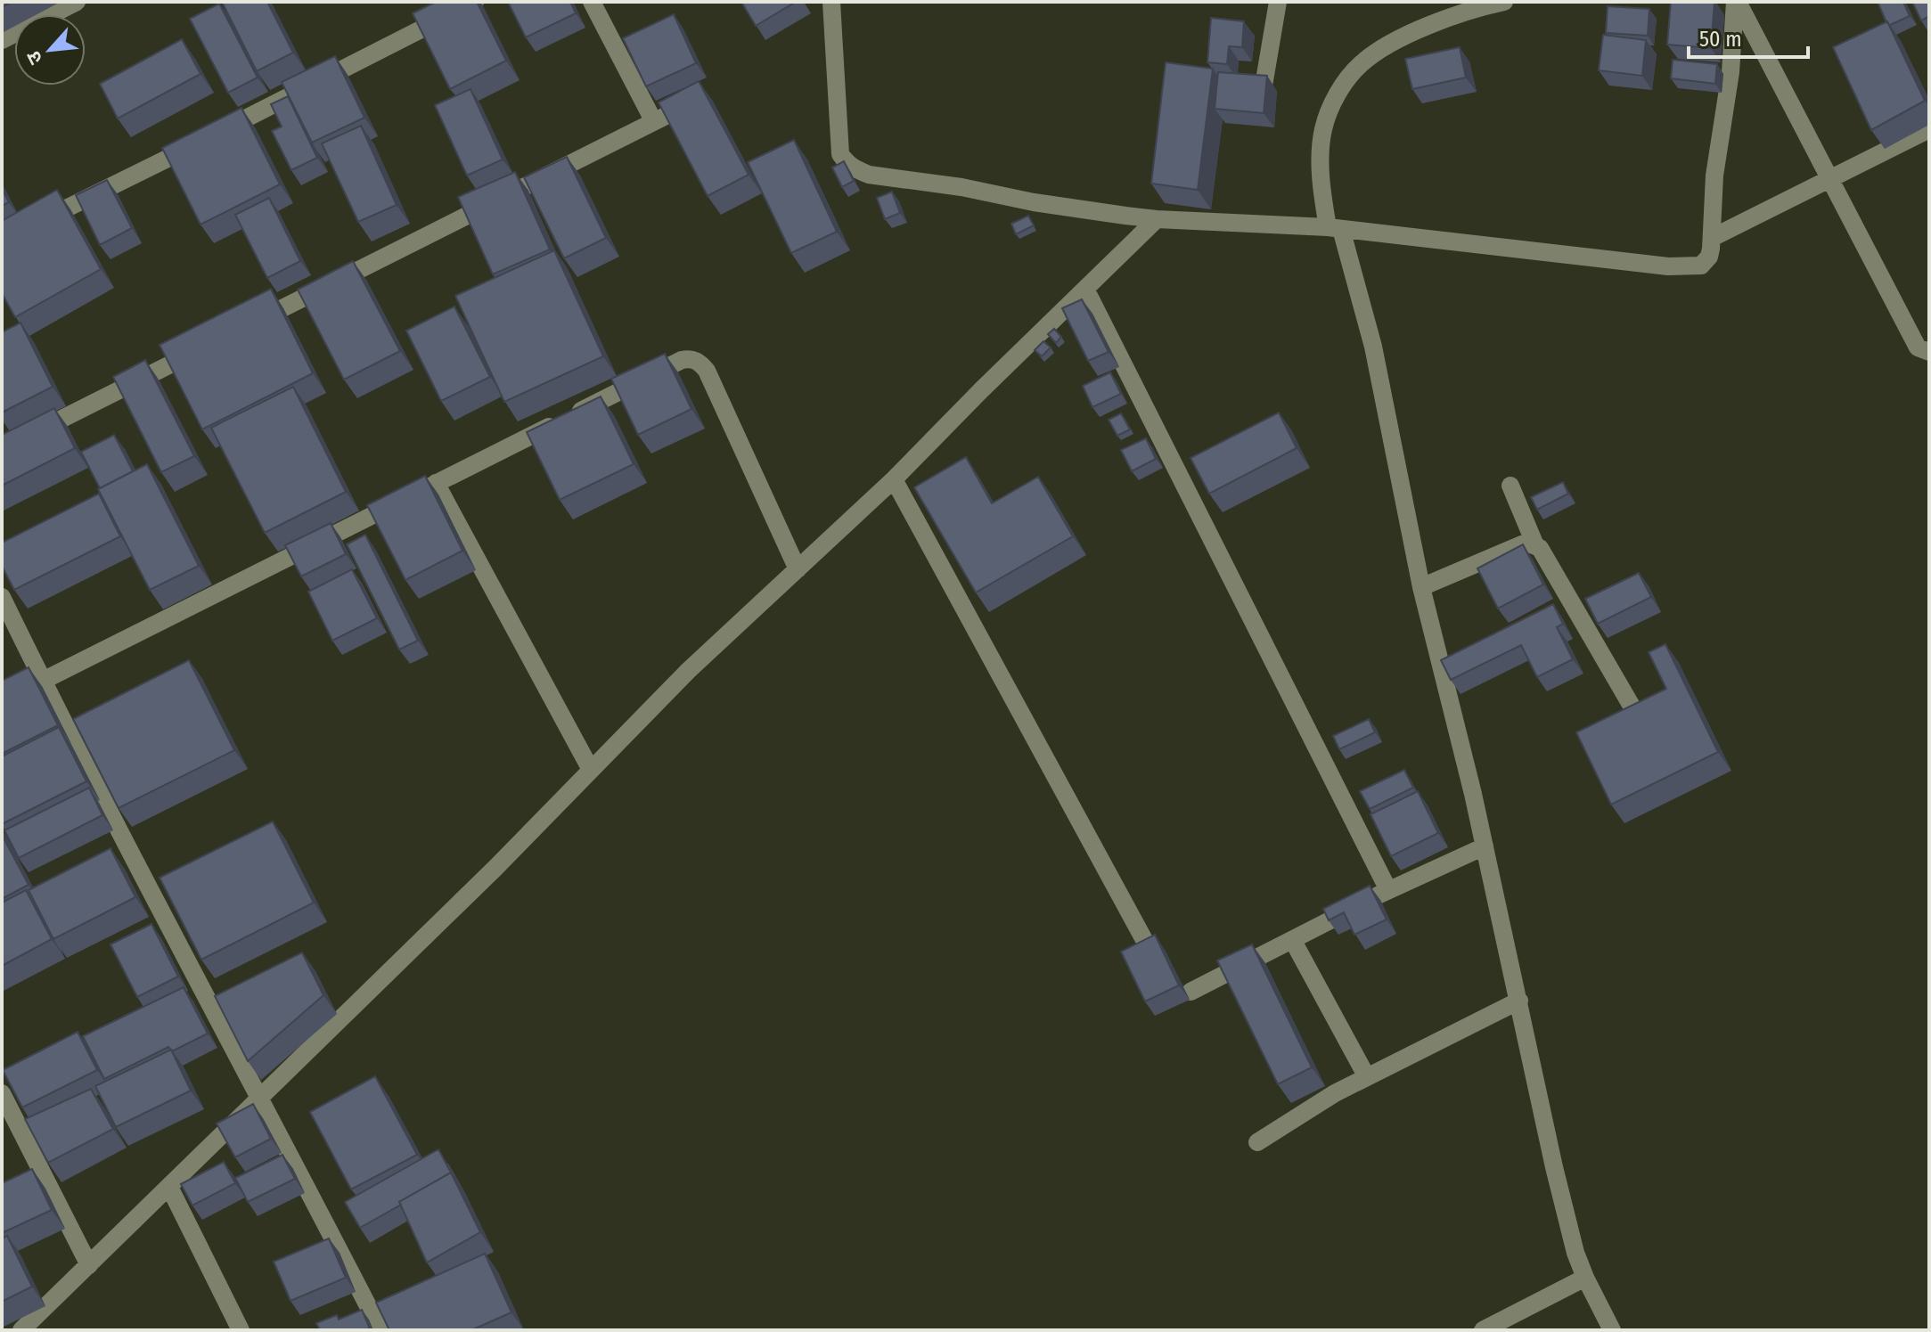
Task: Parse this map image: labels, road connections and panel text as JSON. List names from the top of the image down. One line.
{"scale_bar":"50 m","north":"bottom left"}
